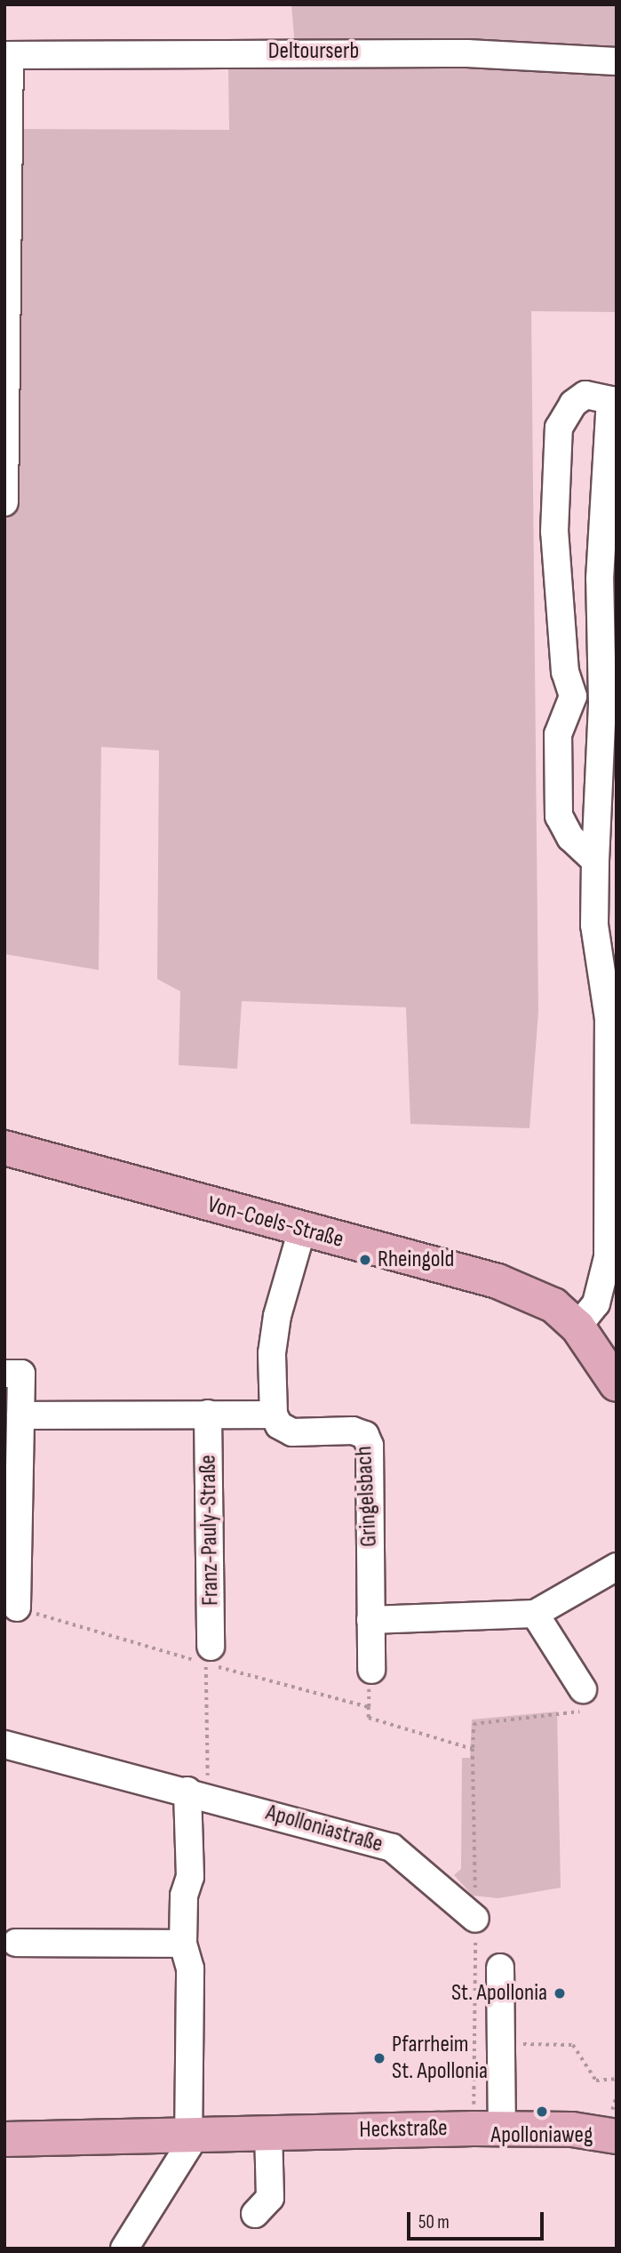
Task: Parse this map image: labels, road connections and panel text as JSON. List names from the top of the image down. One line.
{"streets":{"main road":["Von-Coels-Straße","Heckstraße"],"street":["Deltourserb","Gringelsbach","Franz-Pauly-Straße","Apolloniastraße"]},"places":["Rheingold","St. Apollonia","Pfarrheim St. Apollonia","Apolloniaweg"],"scale_bar":"50 m"}
